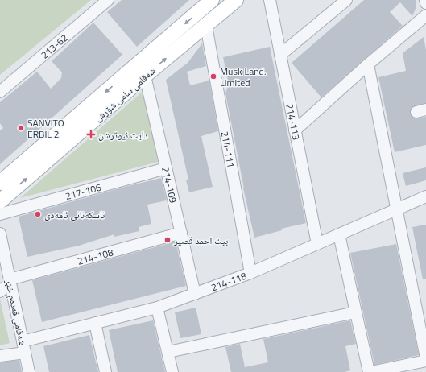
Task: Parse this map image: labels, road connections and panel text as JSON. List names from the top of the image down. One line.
{"streets":{"main road":["شەقامی سامی شۆڕش"],"street":["213-62","214-113","214-111","214-109","217-106","214-108","214-118","شەقامی قەدەم خێر"]},"crossings":[["شەقامی سامی شۆڕش","214-111"],["شەقامی سامی شۆڕش","214-109"],["214-113","214-118"],["214-111","214-118"],["214-109","217-106"],["214-109","214-108"],["214-109","214-118"],["214-108","شەقامی قەدەم خێر"],["214-118","شەقامی قەدەم خێر"]],"places":{"other":["Musk Land. Limited","SANVITO ERBIL 2","ناسکەنانی ئامەدی","بيت احمد قصير"],"health":["دايت نيوترشن"]}}
